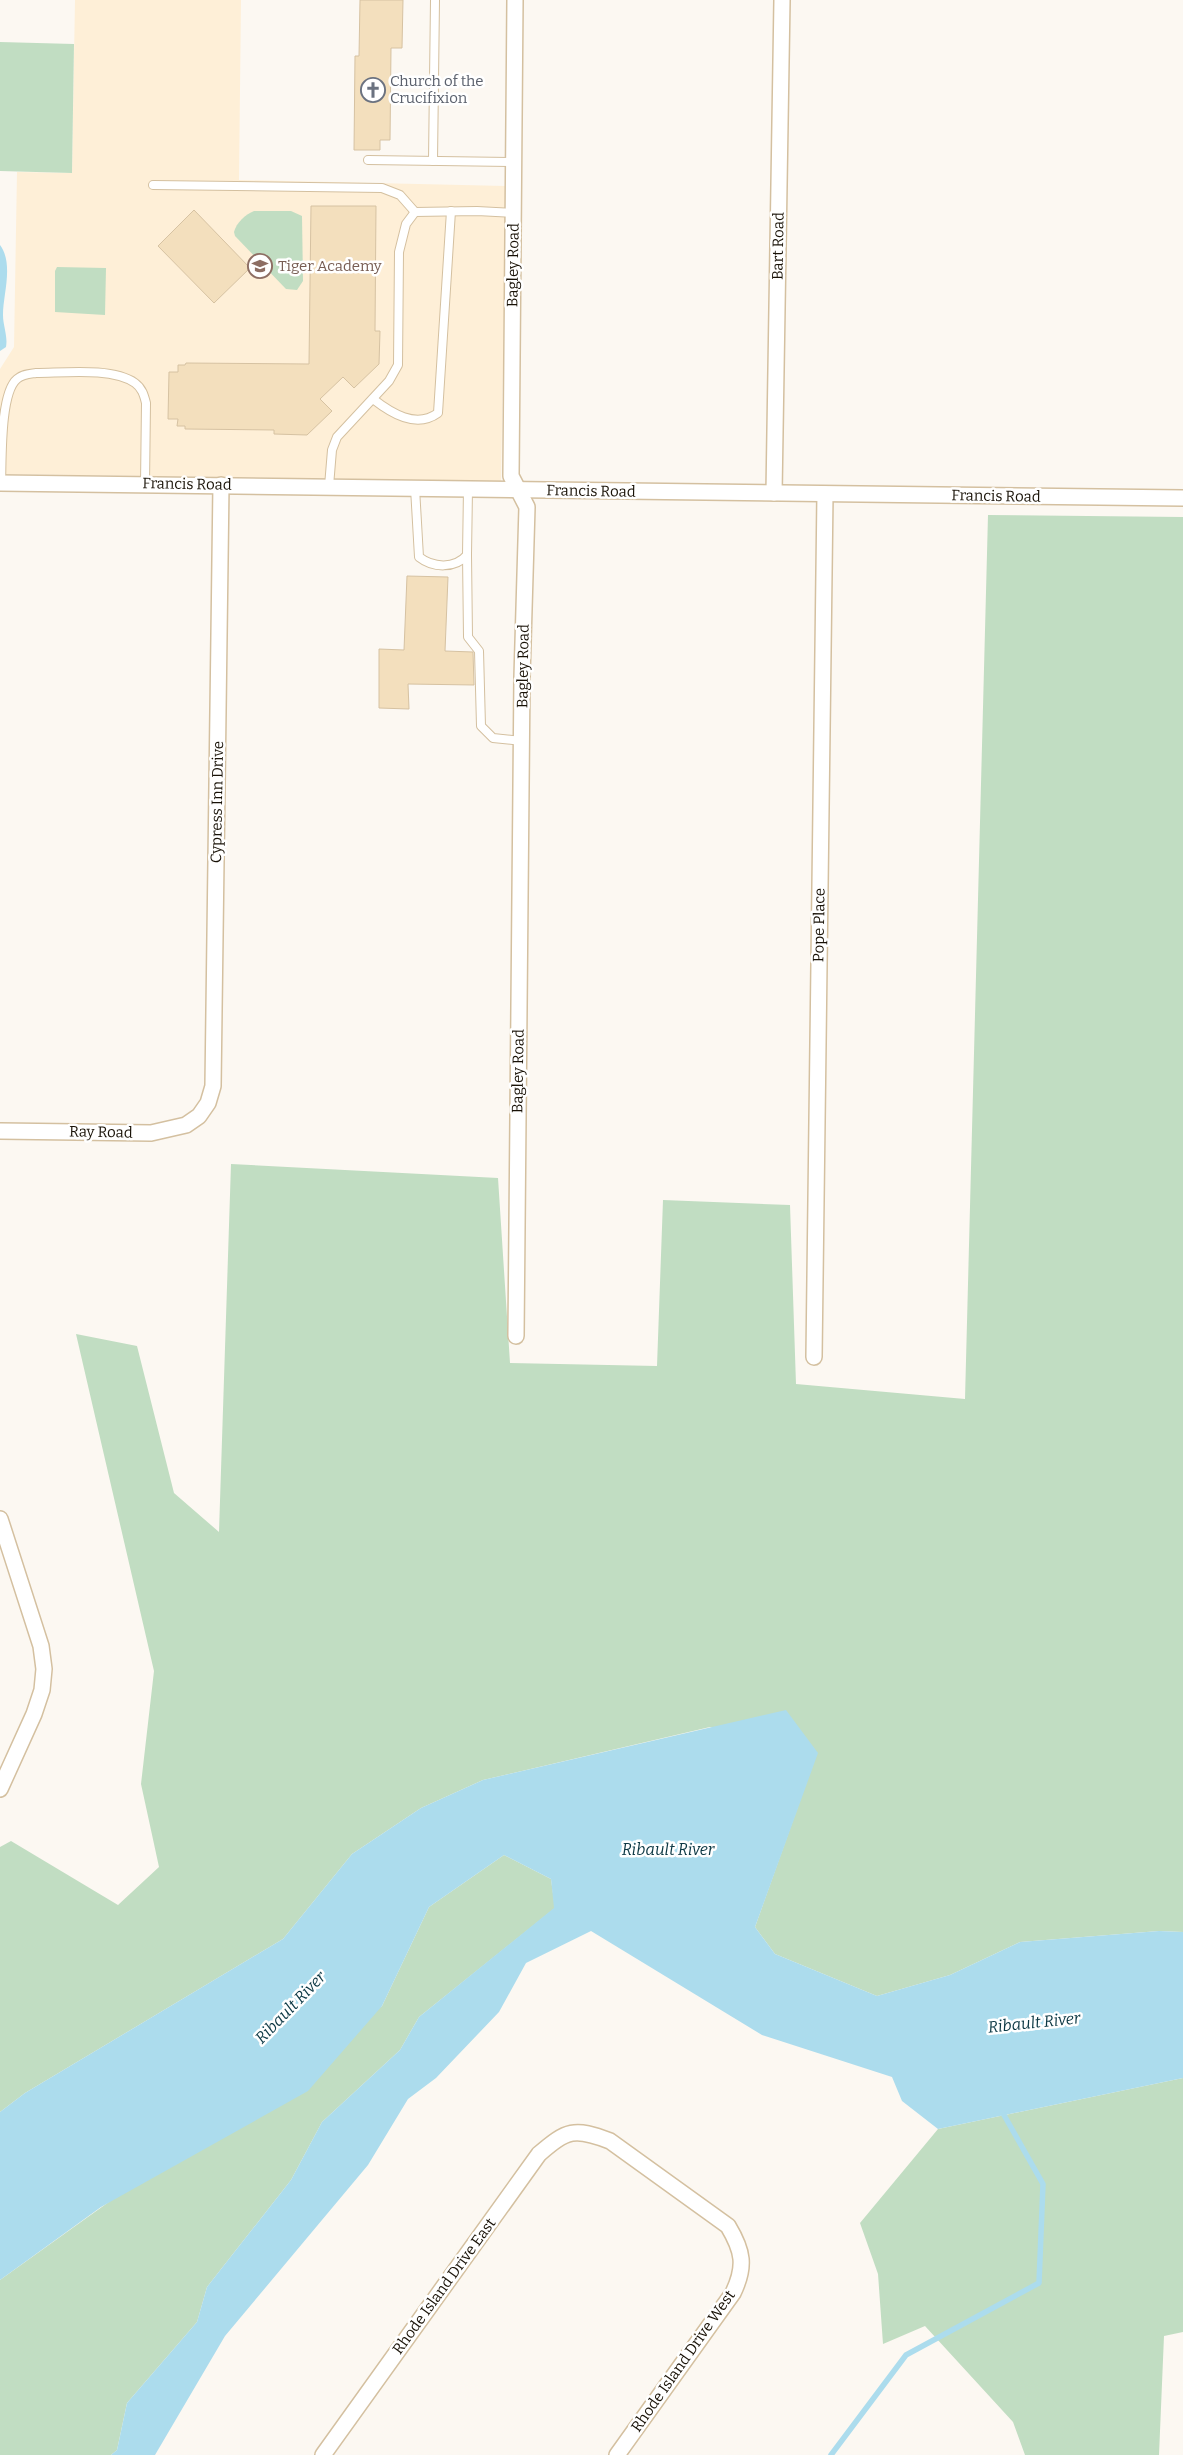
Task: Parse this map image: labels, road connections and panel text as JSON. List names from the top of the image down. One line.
{"streets":{"street":["Bart Road","Bagley Road","Francis Road","Cypress Inn Drive","Pope Place","Ray Road","Rhode Island Drive East","Rhode Island Drive West"]},"crossings":[["Bart Road","Francis Road"],["Bagley Road","Francis Road"],["Francis Road","Cypress Inn Drive"],["Francis Road","Pope Place"],["Cypress Inn Drive","Ray Road"],["Rhode Island Drive East","Rhode Island Drive West"]],"water":["Ribault River"],"places":{"church":["Church of the Crucifixion"],"school or university":["Tiger Academy"]}}
